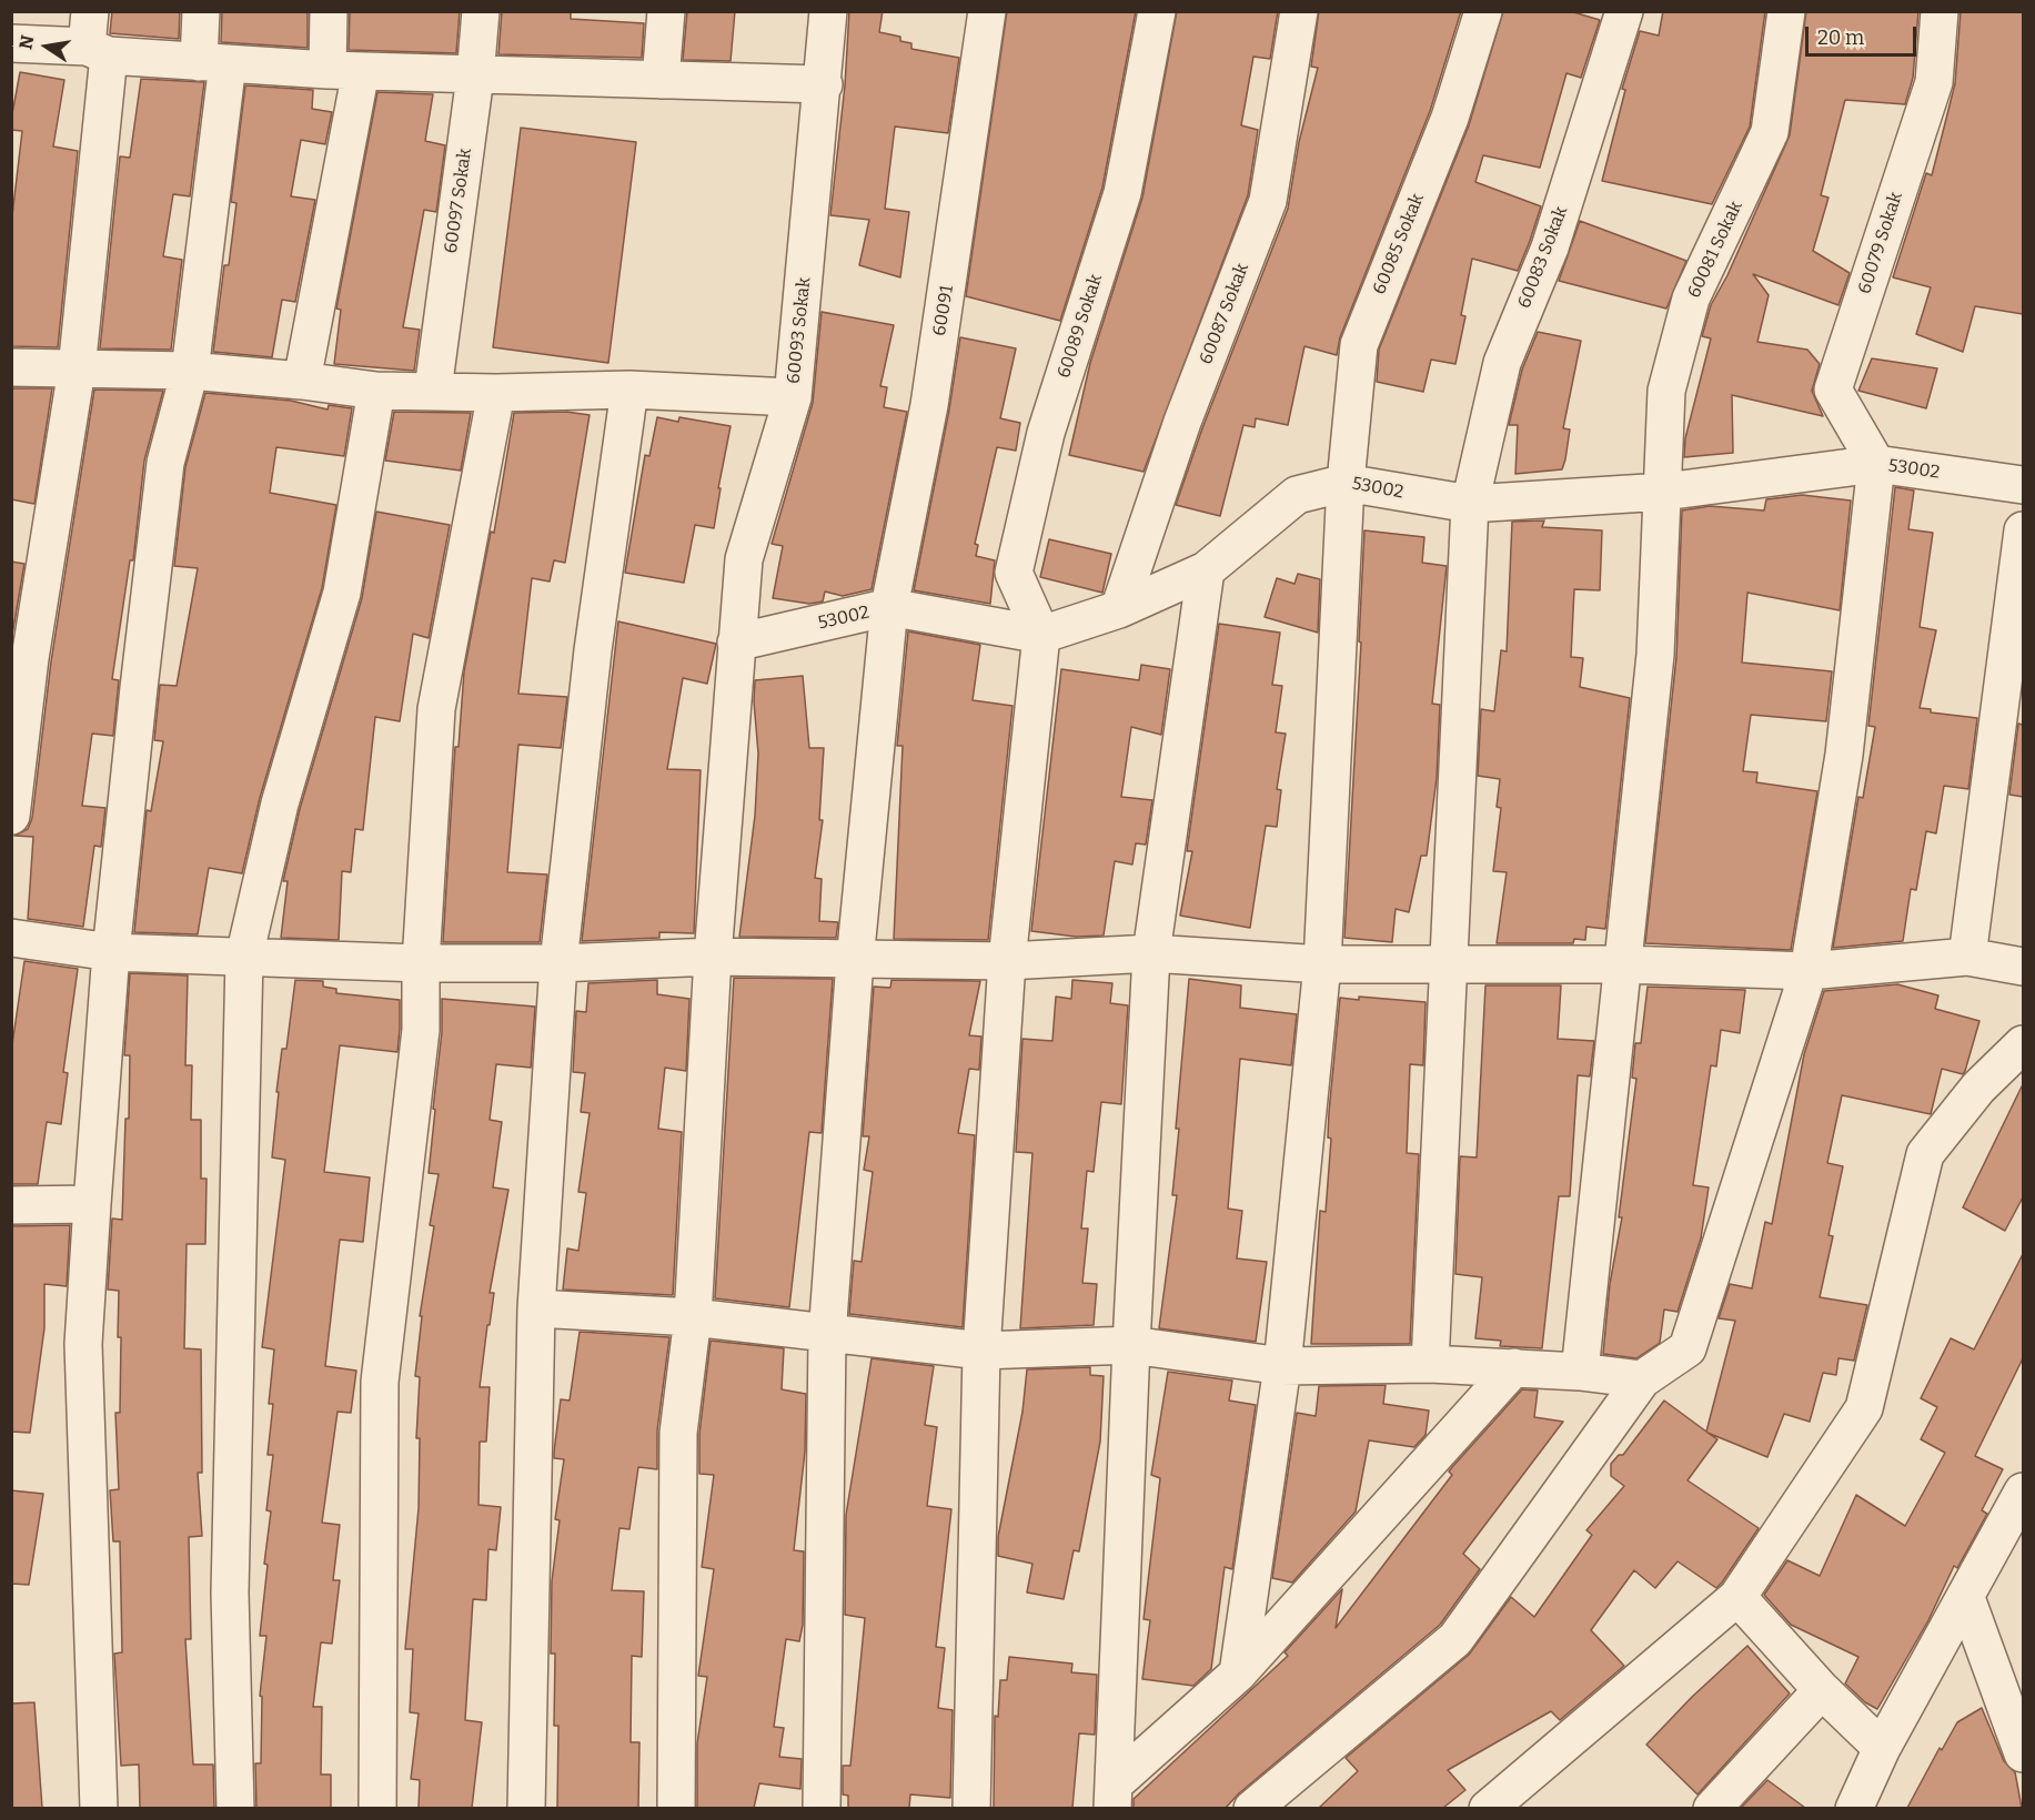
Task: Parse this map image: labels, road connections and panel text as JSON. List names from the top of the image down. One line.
{"streets":{"street":["60097 Sokak","60079 Sokak","60085 Sokak","60081 Sokak","60083 Sokak","60091","60087 Sokak","60089 Sokak","60093 Sokak","53002"]},"crossings":[["60079 Sokak","53002"],["60085 Sokak","53002"],["60081 Sokak","53002"],["60083 Sokak","53002"],["60091","53002"],["60087 Sokak","53002"],["60089 Sokak","53002"],["60093 Sokak","53002"]],"scale_bar":"20 m","north":"left"}
